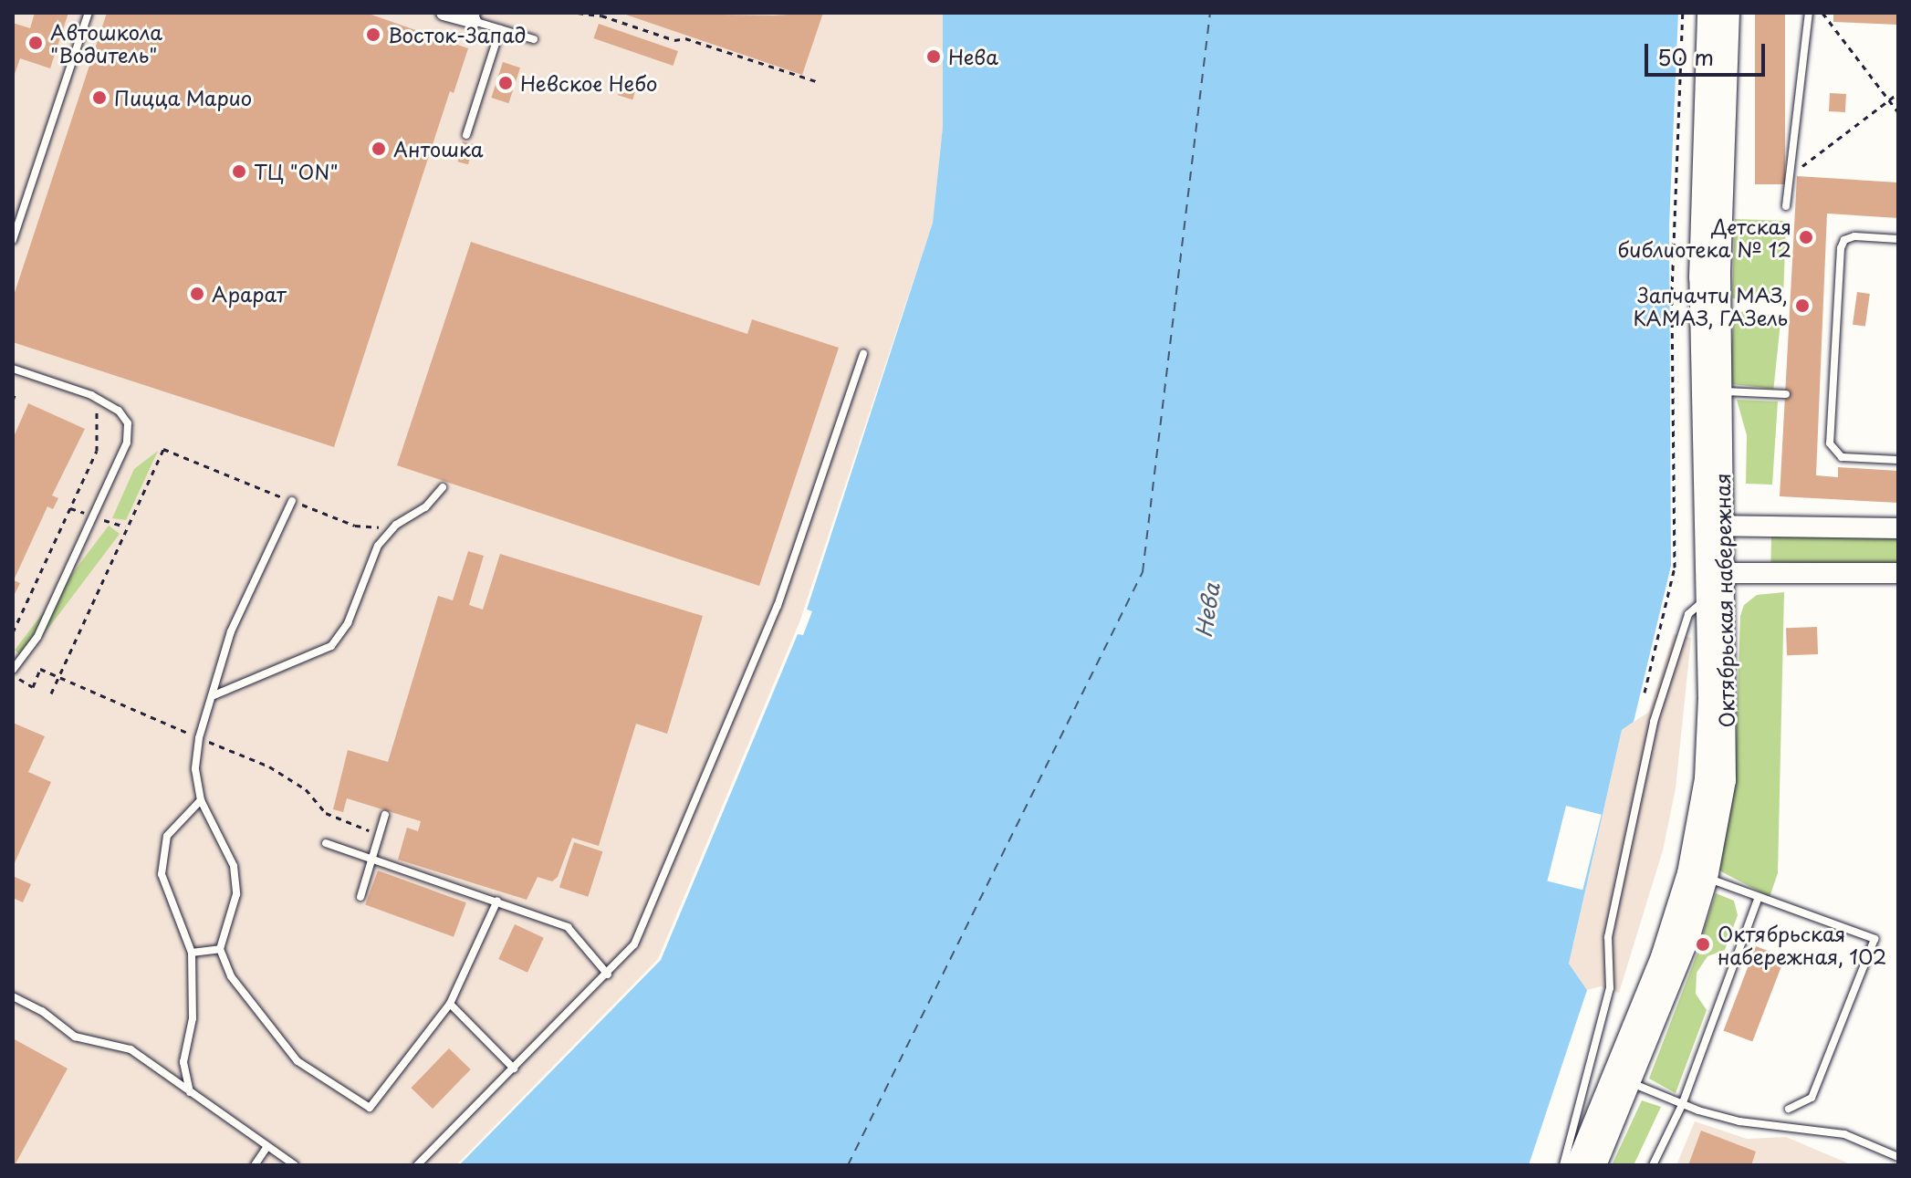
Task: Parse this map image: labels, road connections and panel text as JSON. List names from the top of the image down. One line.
{"streets":{"main road":["Октябрьская набережная"]},"water":["Нева"],"places":["Восток-Запад","Автошкола \"Водитель\"","Нева","Невское Небо","Пицца Марио","Антошка","ТЦ \"ON\"","Детская библиотека № 12","Арарат","Запчачти МАЗ, КАМАЗ, ГАЗель","Октябрьская набережная, 102"],"scale_bar":"50 m"}
